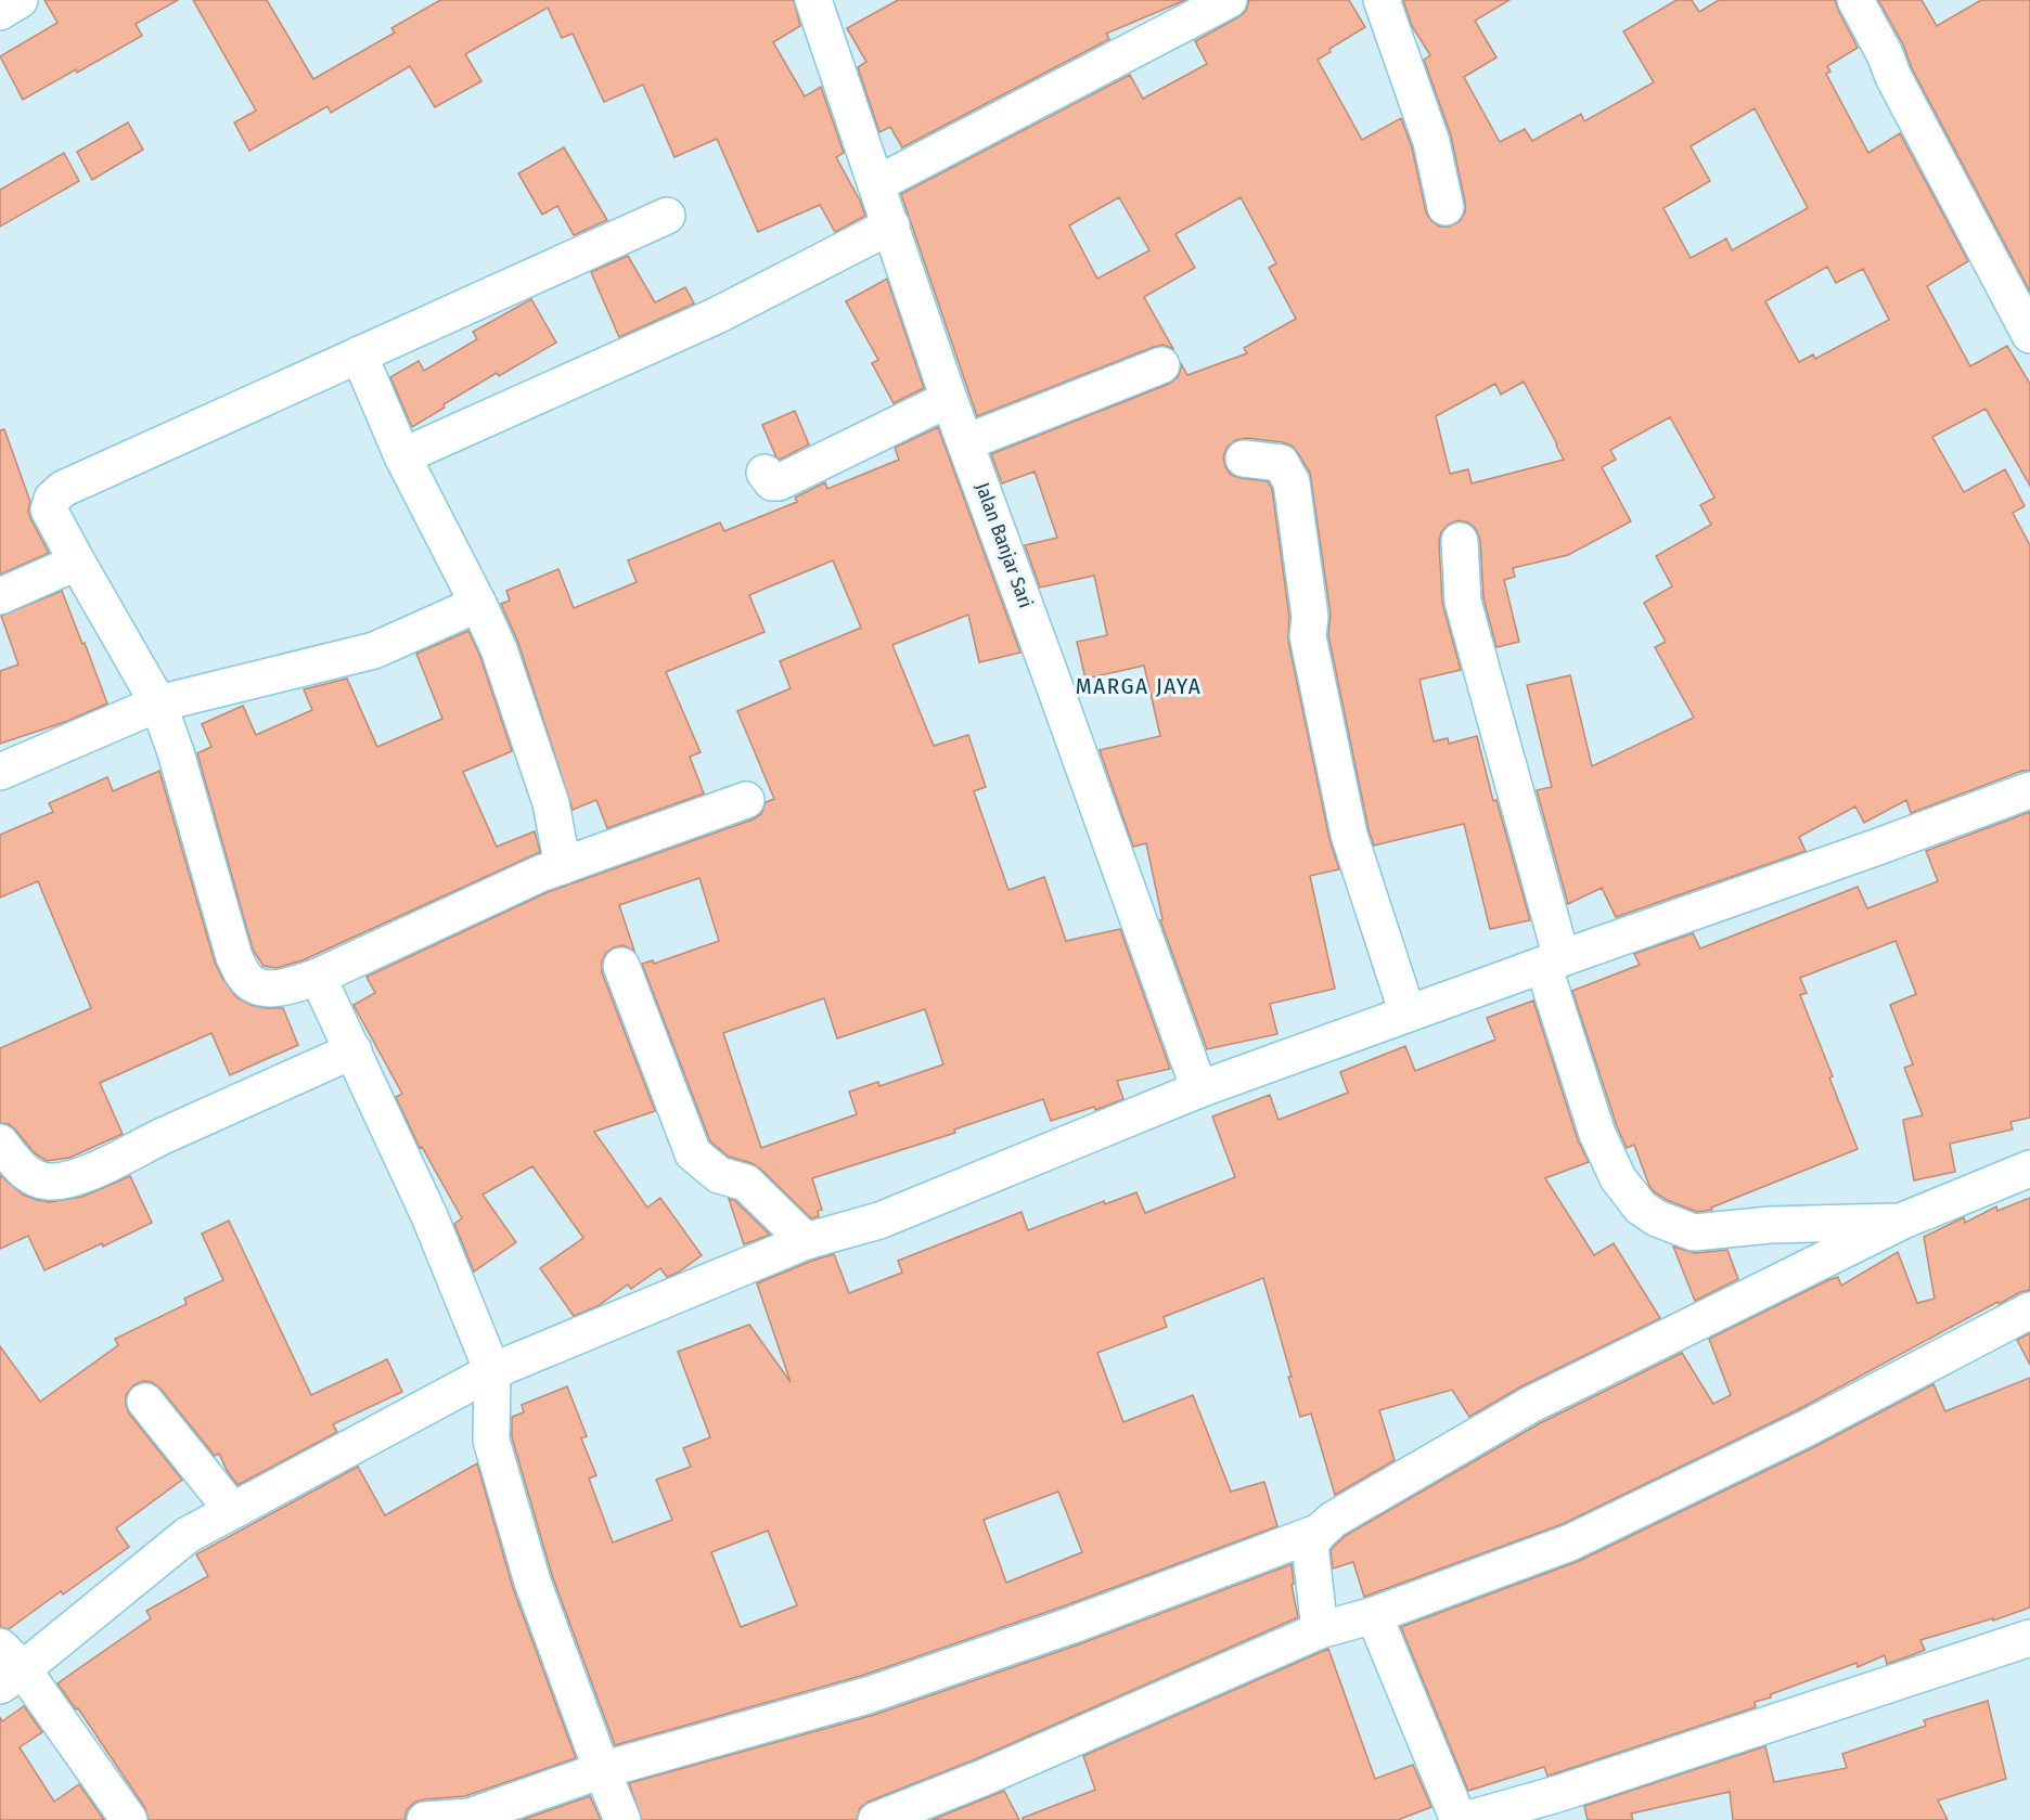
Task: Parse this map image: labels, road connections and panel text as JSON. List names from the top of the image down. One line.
{"streets":{"street":["Jalan Banjar Sari"]},"districts":["MARGA JAYA"]}
